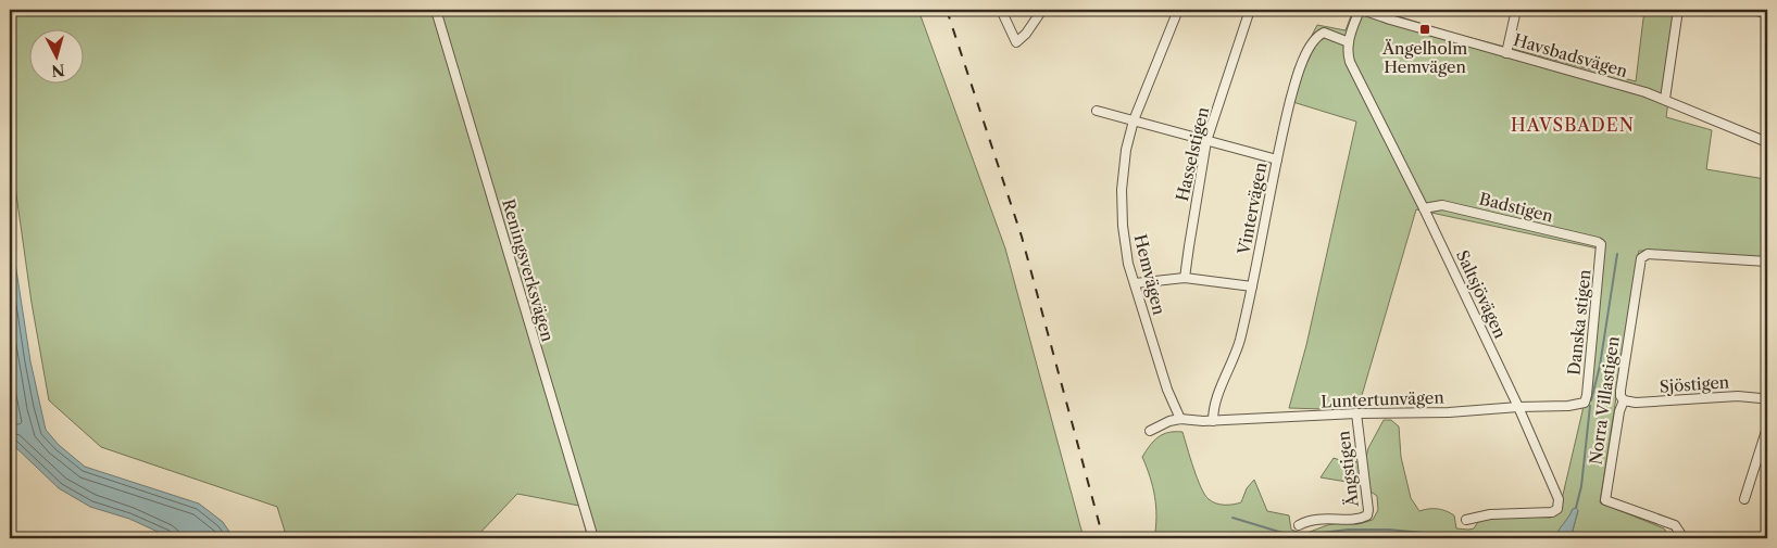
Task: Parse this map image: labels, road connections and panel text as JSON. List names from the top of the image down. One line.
{"streets":{"street":["Havsbadsvägen","Hasselstigen","Badstigen","Vintervägen","Reningsverksvägen","Hemvägen","Saltsjövägen","Danska stigen","Sjöstigen","Luntertunvägen","Norra Villastigen","Ängstigen"]},"crossings":[["Havsbadsvägen","Saltsjövägen"],["Badstigen","Saltsjövägen"],["Badstigen","Danska stigen"],["Vintervägen","Saltsjövägen"],["Vintervägen","Luntertunvägen"],["Hemvägen","Luntertunvägen"],["Saltsjövägen","Luntertunvägen"],["Danska stigen","Luntertunvägen"],["Sjöstigen","Norra Villastigen"],["Luntertunvägen","Ängstigen"]],"districts":["HAVSBADEN"],"places":{"transit":["Ängelholm Hemvägen"]},"north":"bottom"}
